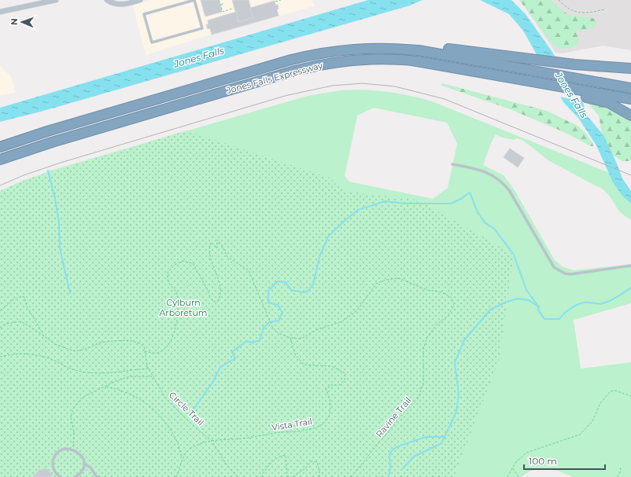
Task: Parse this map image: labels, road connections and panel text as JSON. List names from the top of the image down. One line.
{"streets":{"highway":["Jones Falls Expressway"],"path":["Circle Trail","Ravine Trail","Vista Trail"]},"crossings":[["Circle Trail","Vista Trail"],["Ravine Trail","Vista Trail"]],"water":["Jones Falls"],"parks":["Cylburn Arboretum"],"scale_bar":"100 m","north":"left"}
